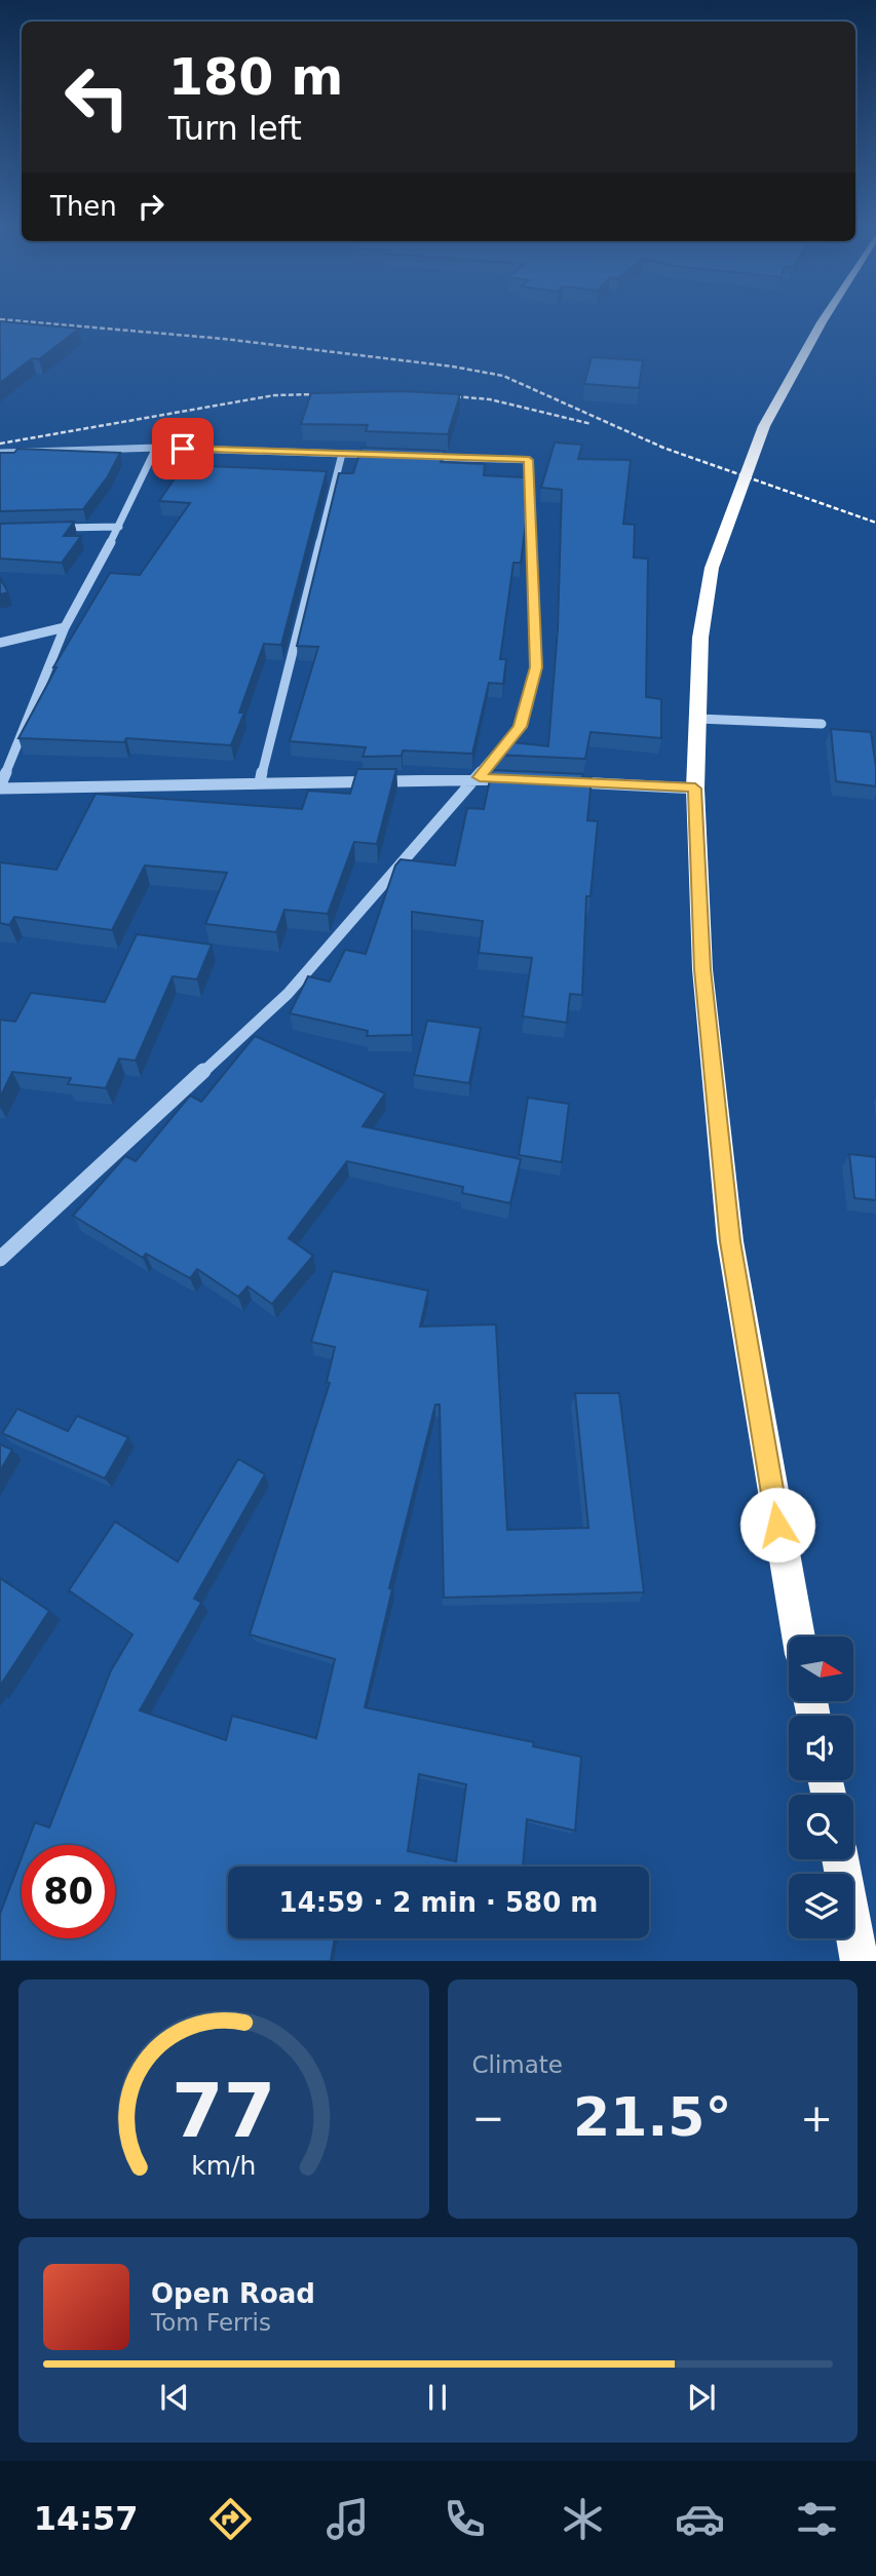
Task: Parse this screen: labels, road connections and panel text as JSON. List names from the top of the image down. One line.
{"north":"right","page":{"turn":["180 m","Turn left"],"then":"Then","limit":"80","trip":"14:59 · 2 min · 580 m","tile":"Climate","heat":["−","21.5°","+"],"song":["Open Road","Tom Ferris"],"tabs":"14:57","gauge":["77","km/h"]}}
